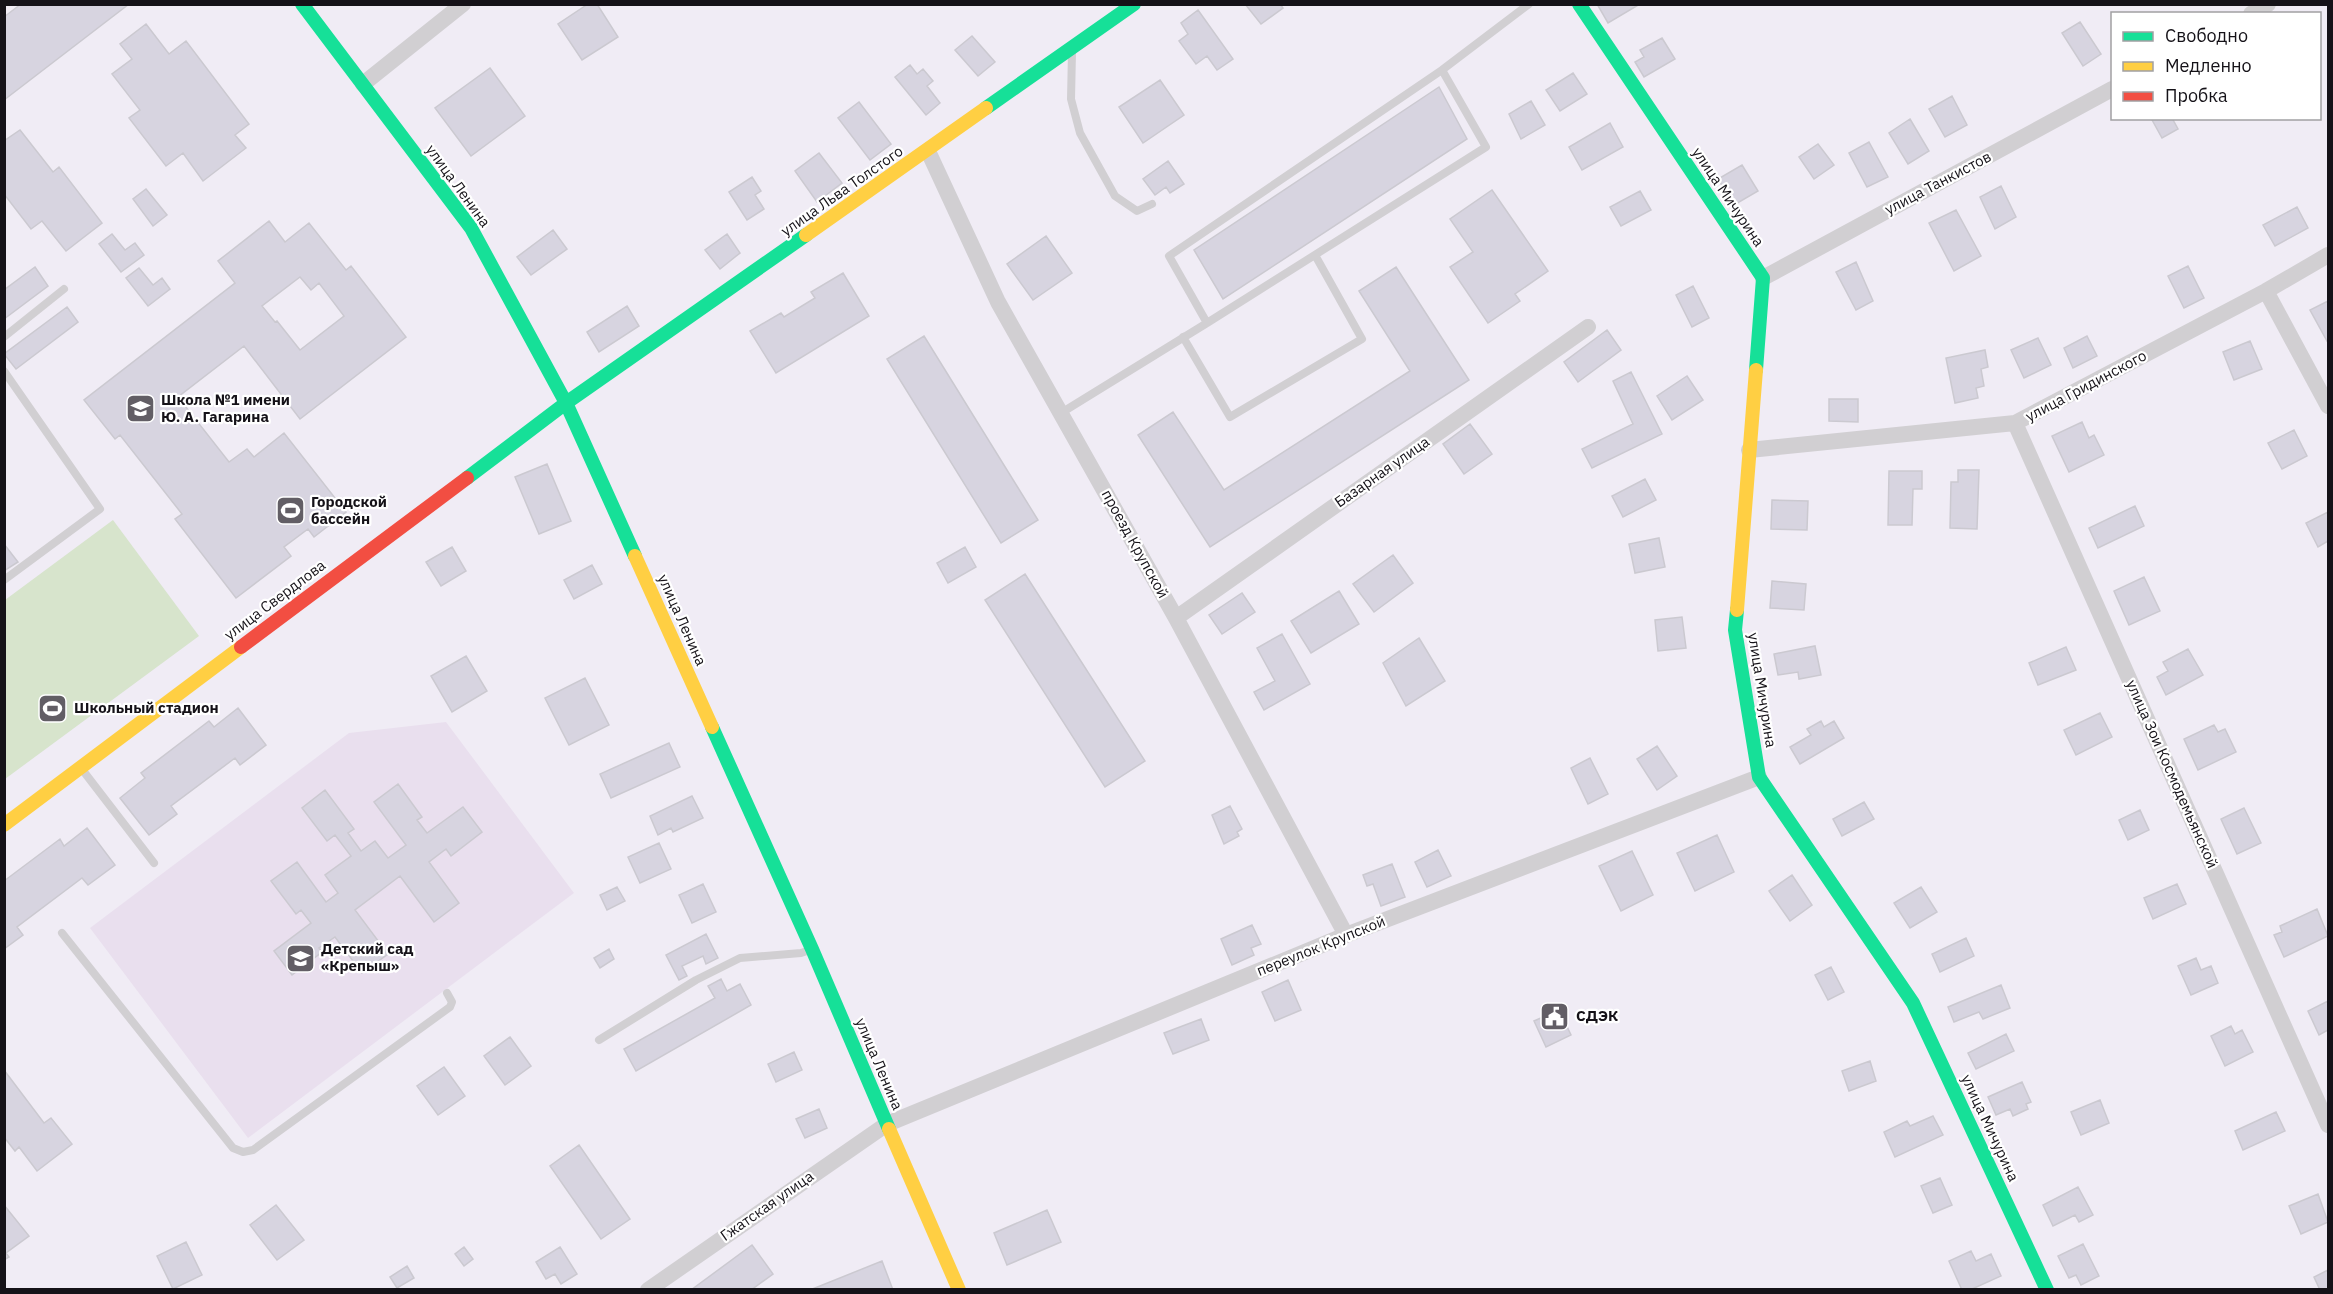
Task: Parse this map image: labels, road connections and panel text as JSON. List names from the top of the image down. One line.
{"streets":{"street":["улица Танкистов","улица Ленина","улица Льва Толстого","улица Мичурина","улица Гридинского","Базарная улица","проезд Крупской","улица Свердлова","улица Зои Космодемьянской","переулок Крупской","Гжатская улица"]},"crossings":[["улица Танкистов","улица Мичурина"],["улица Ленина","улица Льва Толстого"],["улица Ленина","улица Свердлова"],["улица Ленина","переулок Крупской"],["улица Ленина","Гжатская улица"],["улица Льва Толстого","проезд Крупской"],["улица Льва Толстого","улица Свердлова"],["улица Мичурина","улица Гридинского"],["улица Мичурина","переулок Крупской"],["улица Гридинского","улица Зои Космодемьянской"],["Базарная улица","проезд Крупской"],["проезд Крупской","переулок Крупской"],["переулок Крупской","Гжатская улица"]],"places":{"school or university":["Школа №1 имени Ю. А. Гагарина","Детский сад «Крепыш»"],"sports":["Городской бассейн","Школьный стадион"],"public building":["СДЭК"]},"legend":["Свободно","Медленно","Пробка"]}
